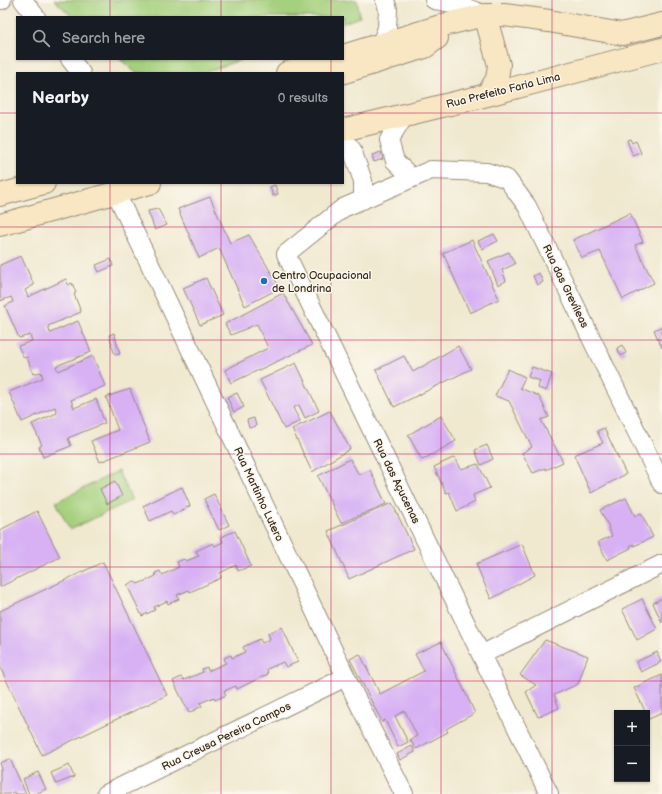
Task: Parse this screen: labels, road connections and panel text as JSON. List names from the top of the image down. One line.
{"streets":{"main road":["Rua Prefeito Faria Lima"],"street":["Rua das Grevíleas","Rua das Açucenas","Rua Martinho Lutero","Rua Creusa Pereira Campos"]},"crossings":[["Rua das Grevíleas","Rua das Açucenas"],["Rua Martinho Lutero","Rua Creusa Pereira Campos"]],"places":["Centro Ocupacional de Londrina"],"page":{"search":"Search here","heading":["Nearby","0 results"],"map_buttons":["+","−"]}}
